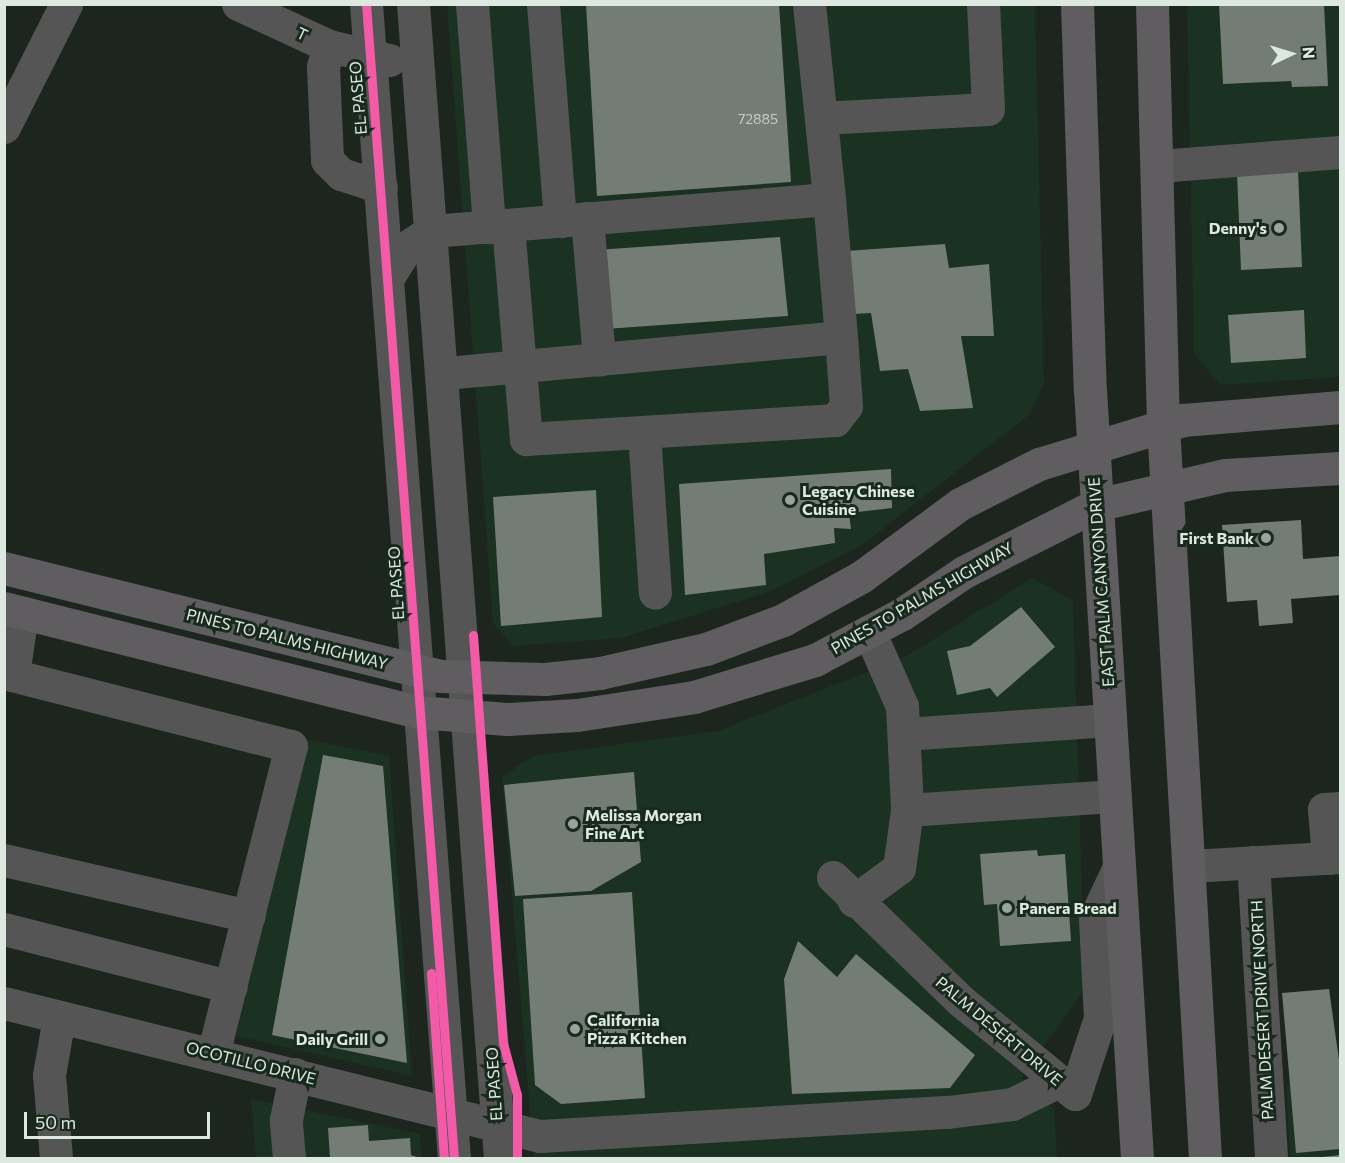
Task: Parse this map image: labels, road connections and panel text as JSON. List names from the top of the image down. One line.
{"streets":{"main road":["EAST PALM CANYON DRIVE","PINES TO PALMS HIGHWAY"],"street":["T","EL PASEO","PALM DESERT DRIVE NORTH","PALM DESERT DRIVE","OCOTILLO DRIVE"]},"crossings":[["T","EL PASEO"],["EL PASEO","PINES TO PALMS HIGHWAY"],["EL PASEO","OCOTILLO DRIVE"],["EAST PALM CANYON DRIVE","PINES TO PALMS HIGHWAY"],["EAST PALM CANYON DRIVE","PALM DESERT DRIVE"],["PALM DESERT DRIVE","OCOTILLO DRIVE"]],"places":["Denny's","Legacy Chinese Cuisine","First Bank","Melissa Morgan Fine Art","Panera Bread","California Pizza Kitchen","Daily Grill"],"house_numbers":["72885"],"scale_bar":"50 m","north":"right"}
